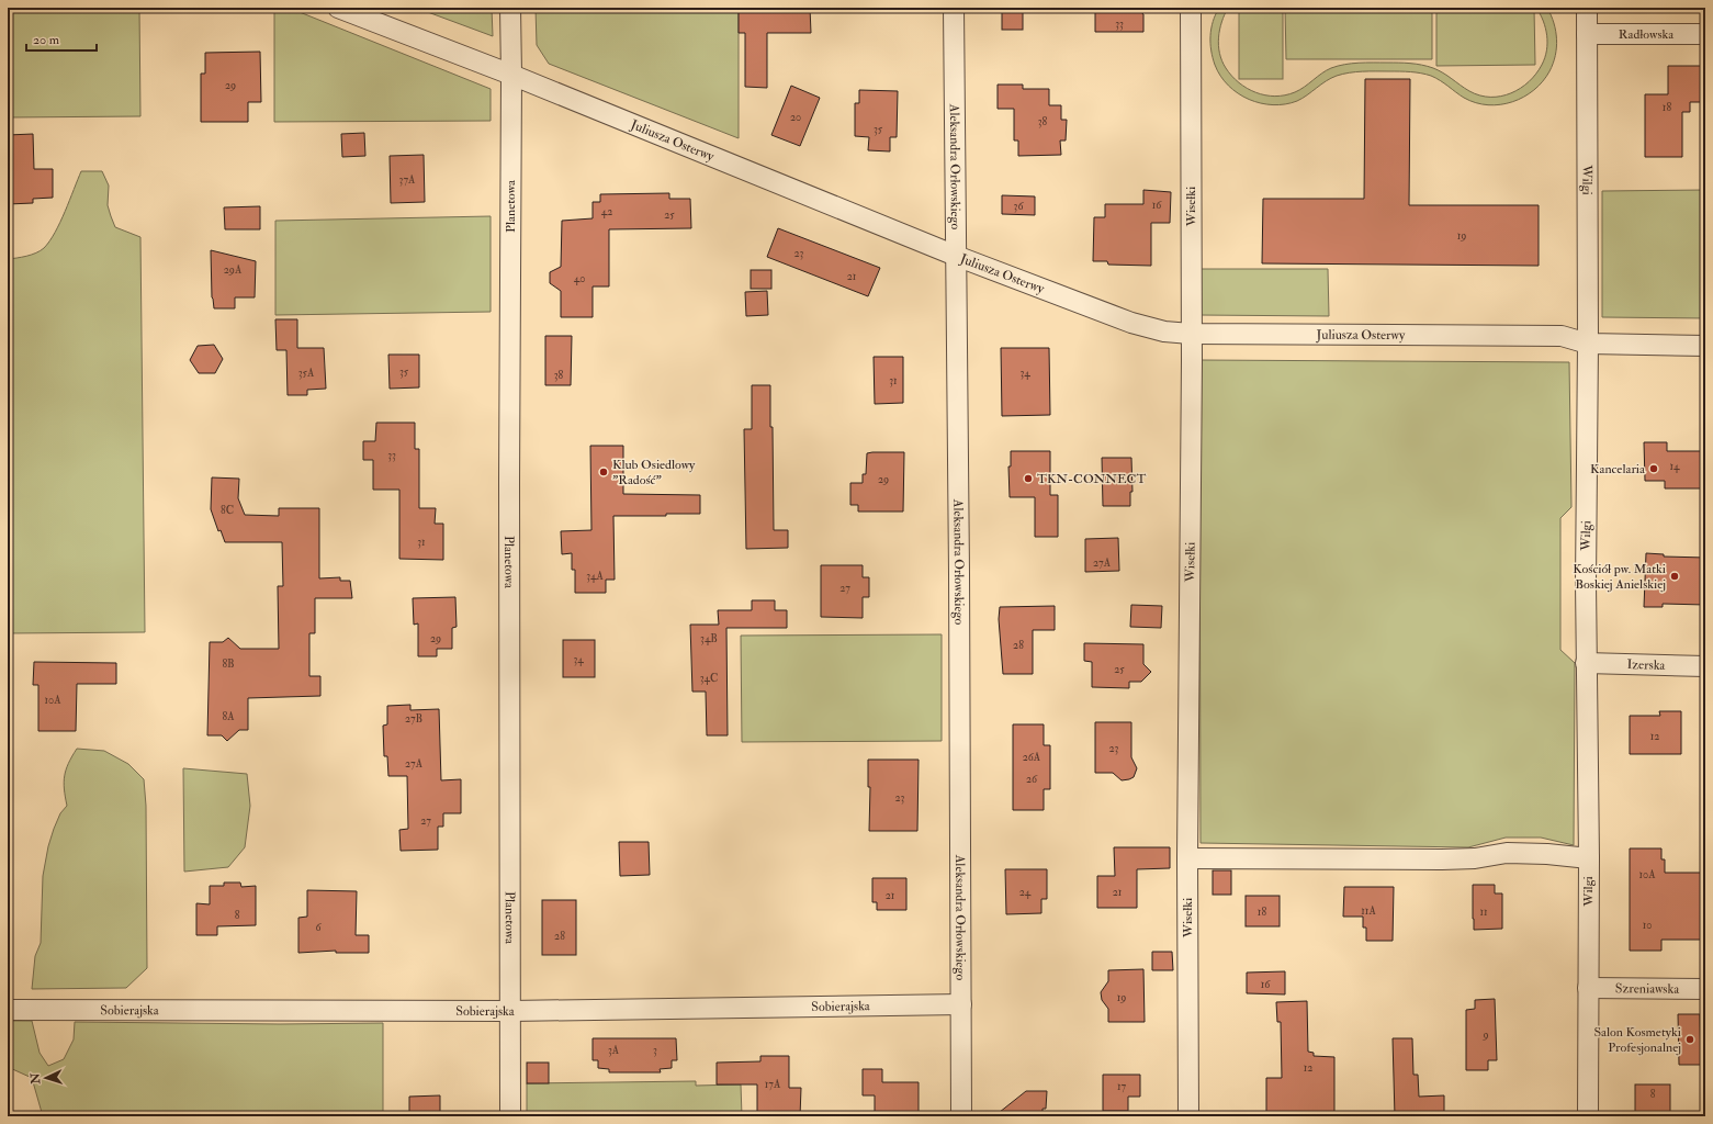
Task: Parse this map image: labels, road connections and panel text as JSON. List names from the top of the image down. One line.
{"streets":{"street":["Radłowska","Juliusza Osterwy","Aleksandra Orłowskiego","Wilgi","Planetowa","Wisełki","Izerska","Szreniawska","Sobierajska"]},"crossings":[["Radłowska","Wilgi"],["Juliusza Osterwy","Aleksandra Orłowskiego"],["Juliusza Osterwy","Wilgi"],["Juliusza Osterwy","Planetowa"],["Juliusza Osterwy","Wisełki"],["Aleksandra Orłowskiego","Sobierajska"],["Wilgi","Izerska"],["Wilgi","Szreniawska"],["Planetowa","Sobierajska"]],"places":["Kancelaria","Klub Osiedlowy \"Radość\"","TKN-CONNECT","Kościół pw. Matki Boskiej Anielskiej","Salon Kosmetyki Profesjonalnej"],"house_numbers":["33","29","18","20","38","35","37A","16","36","42","25","19","23","29A","21","40","35","35A","34","38","31","33","14","29","8C","31","27A","34A","27","29","34B","28","34","8B","25","34C","10A","8A","27B","12","23","26A","27A","26","23","27","10A","24","21","21","11A","18","11","8","10","6","28","16","19","9","3A","3","12","17A","17","8"],"scale_bar":"20 m","north":"left"}
